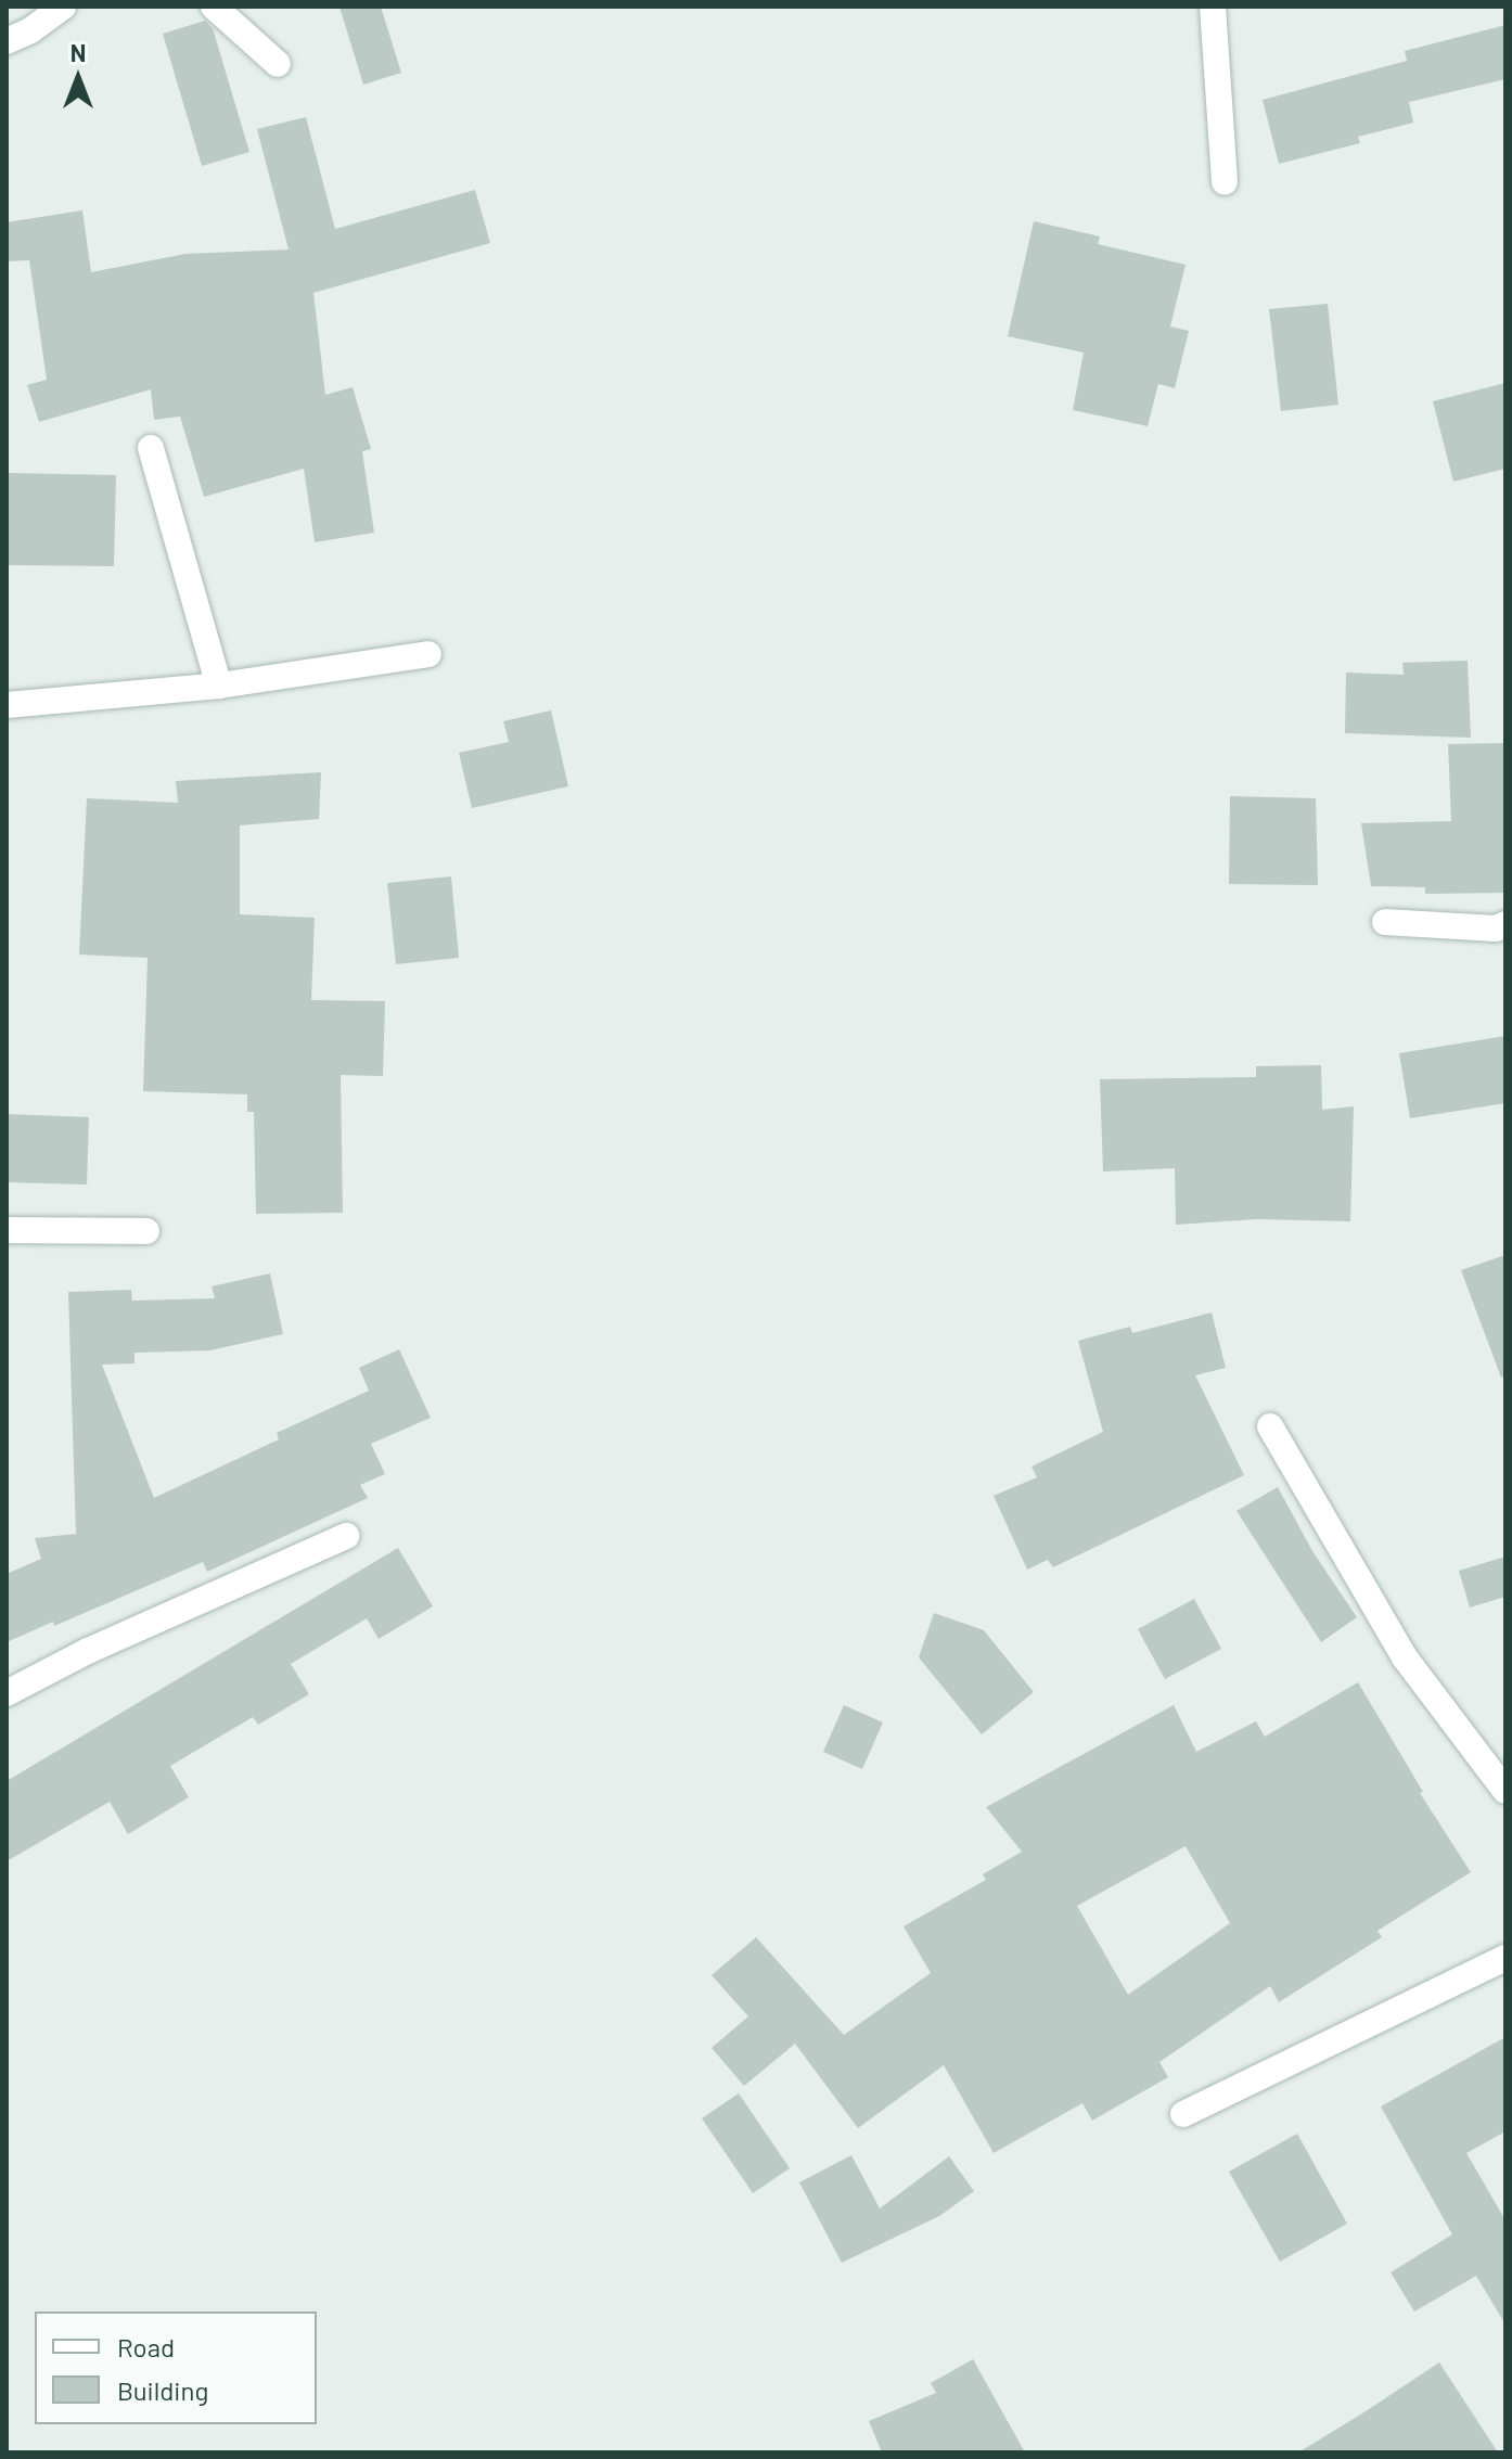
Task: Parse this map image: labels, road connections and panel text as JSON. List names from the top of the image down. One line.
{"legend":["Road","Building"],"north":"top"}
